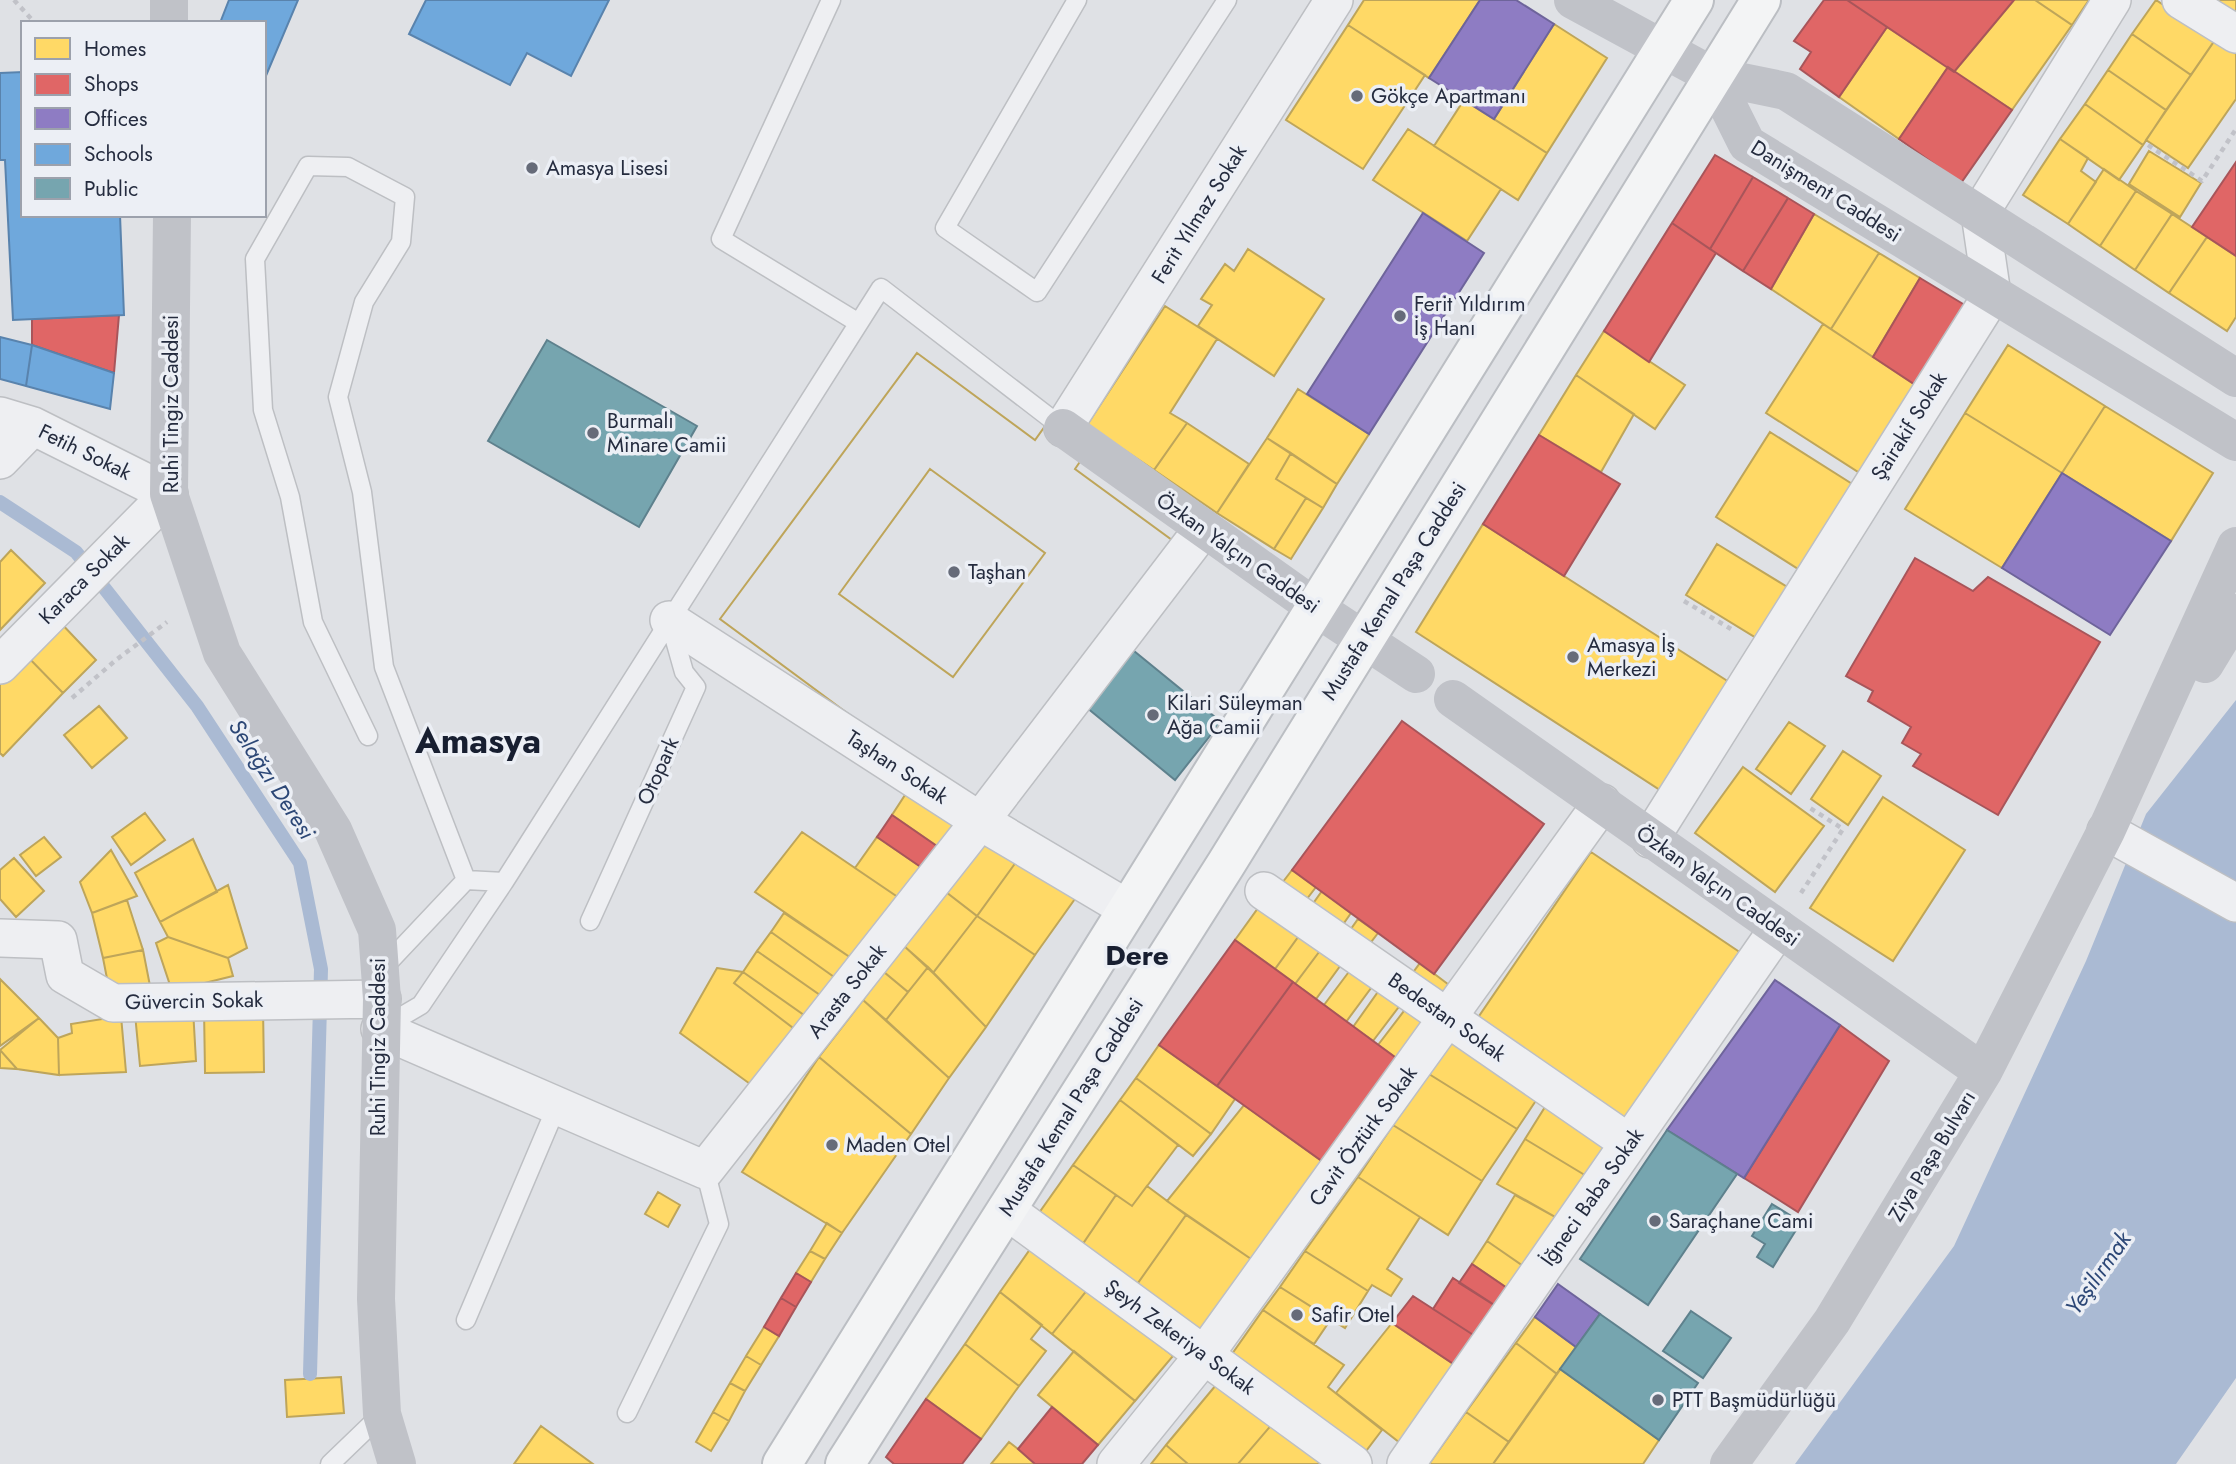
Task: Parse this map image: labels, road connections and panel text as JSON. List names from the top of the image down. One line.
{"streets":{"main road":["Mustafa Kemal Paşa Caddesi"],"street":["Danişment Caddesi","Ferit Yılmaz Sokak","Ruhi Tingiz Caddesi","Şairakif Sokak","Fetih Sokak","Özkan Yalçın Caddesi","Karaca Sokak","Taşhan Sokak","Arasta Sokak","Güvercin Sokak","Bedestan Sokak","Cavit Öztürk Sokak","Ziya Paşa Bulvarı","İğneci Baba Sokak","Şeyh Zekeriya Sokak"],"lane":["Otopark"]},"crossings":[["Danişment Caddesi","Şairakif Sokak"],["Danişment Caddesi","Mustafa Kemal Paşa Caddesi"],["Ferit Yılmaz Sokak","Özkan Yalçın Caddesi"],["Ruhi Tingiz Caddesi","Fetih Sokak"],["Ruhi Tingiz Caddesi","Karaca Sokak"],["Ruhi Tingiz Caddesi","Güvercin Sokak"],["Şairakif Sokak","Özkan Yalçın Caddesi"],["Fetih Sokak","Karaca Sokak"],["Özkan Yalçın Caddesi","Mustafa Kemal Paşa Caddesi"],["Özkan Yalçın Caddesi","Arasta Sokak"],["Özkan Yalçın Caddesi","Cavit Öztürk Sokak"],["Özkan Yalçın Caddesi","Ziya Paşa Bulvarı"],["Özkan Yalçın Caddesi","İğneci Baba Sokak"],["Mustafa Kemal Paşa Caddesi","Şeyh Zekeriya Sokak"],["Taşhan Sokak","Otopark"],["Taşhan Sokak","Arasta Sokak"],["Bedestan Sokak","Cavit Öztürk Sokak"],["Bedestan Sokak","İğneci Baba Sokak"],["Cavit Öztürk Sokak","Şeyh Zekeriya Sokak"]],"districts":["Amasya","Dere"],"water":["Selağzı Deresi","Yeşilırmak"],"places":["Gökçe Apartmanı","Amasya Lisesi","Ferit Yıldırım İş Hanı","Burmalı Minare Camii","Taşhan","Amasya İş Merkezi","Kilari Süleyman Ağa Camii","Maden Otel","Saraçhane Cami","Safir Otel","PTT Başmüdürlüğü"],"legend":["Homes","Shops","Offices","Schools","Public"]}
